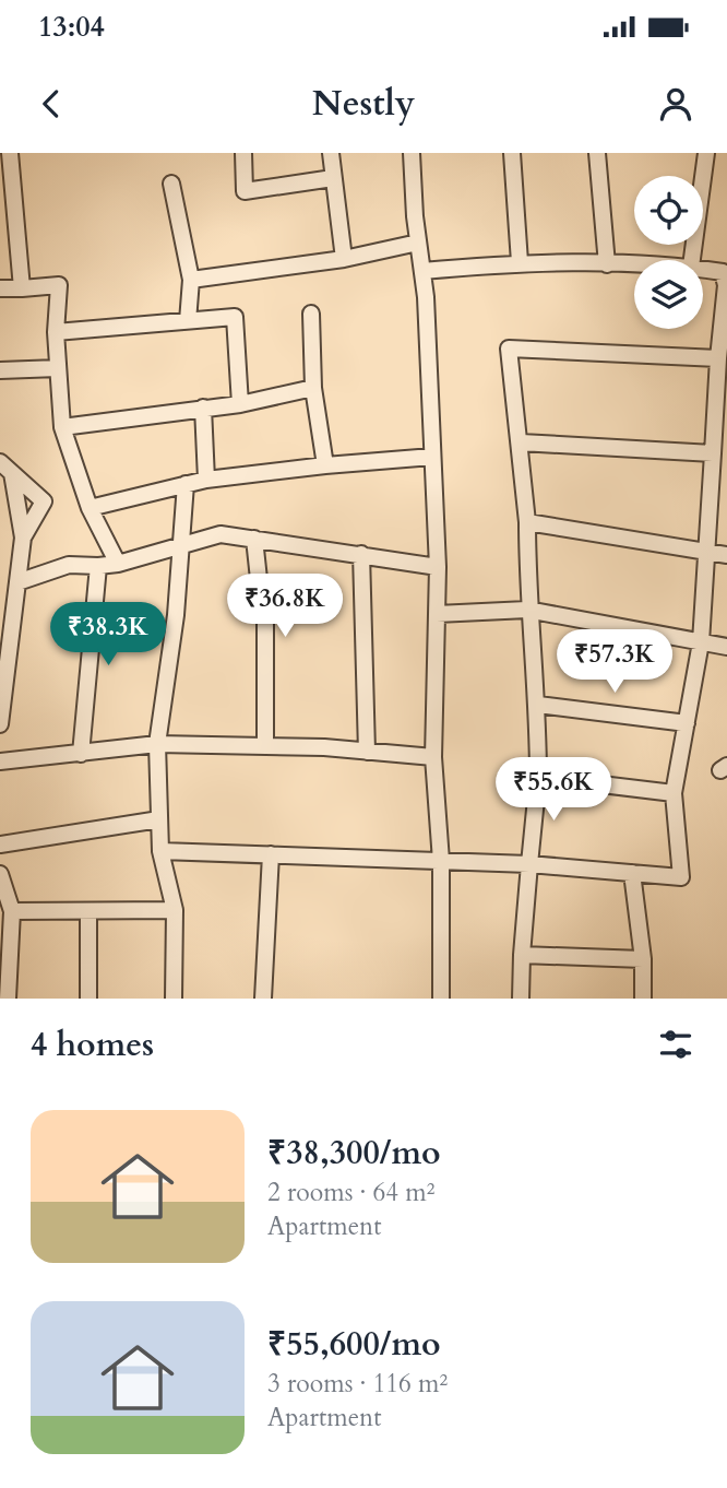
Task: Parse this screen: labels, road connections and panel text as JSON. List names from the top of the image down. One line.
{"page":{"status":"13:04","header":"Nestly","price":["₹36.8K","₹38.3K","₹57.3K","₹55.6K"],"heading":"4 homes","list":[{"name":"₹38,300/mo","note":"2 rooms · 64 m² · Apartment"},{"name":"₹55,600/mo","note":"3 rooms · 116 m² · Apartment"}]}}
